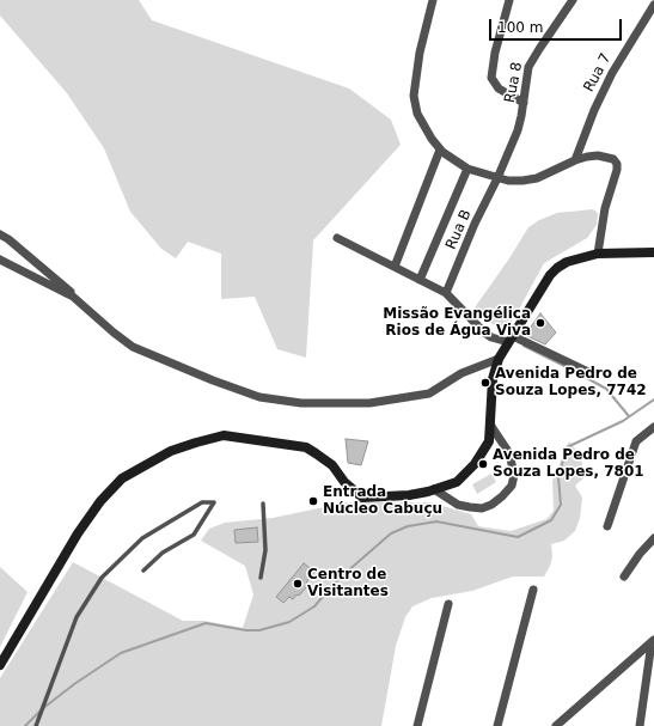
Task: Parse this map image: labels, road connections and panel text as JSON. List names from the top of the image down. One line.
{"streets":{"street":["Rua 7","Rua 8","Rua B"]},"crossings":[["Rua 8","Rua B"]],"places":["Missão Evangélica Rios de Água Viva","Avenida Pedro de Souza Lopes, 7742","Avenida Pedro de Souza Lopes, 7801","Entrada Núcleo Cabuçu","Centro de Visitantes"],"scale_bar":"100 m"}
